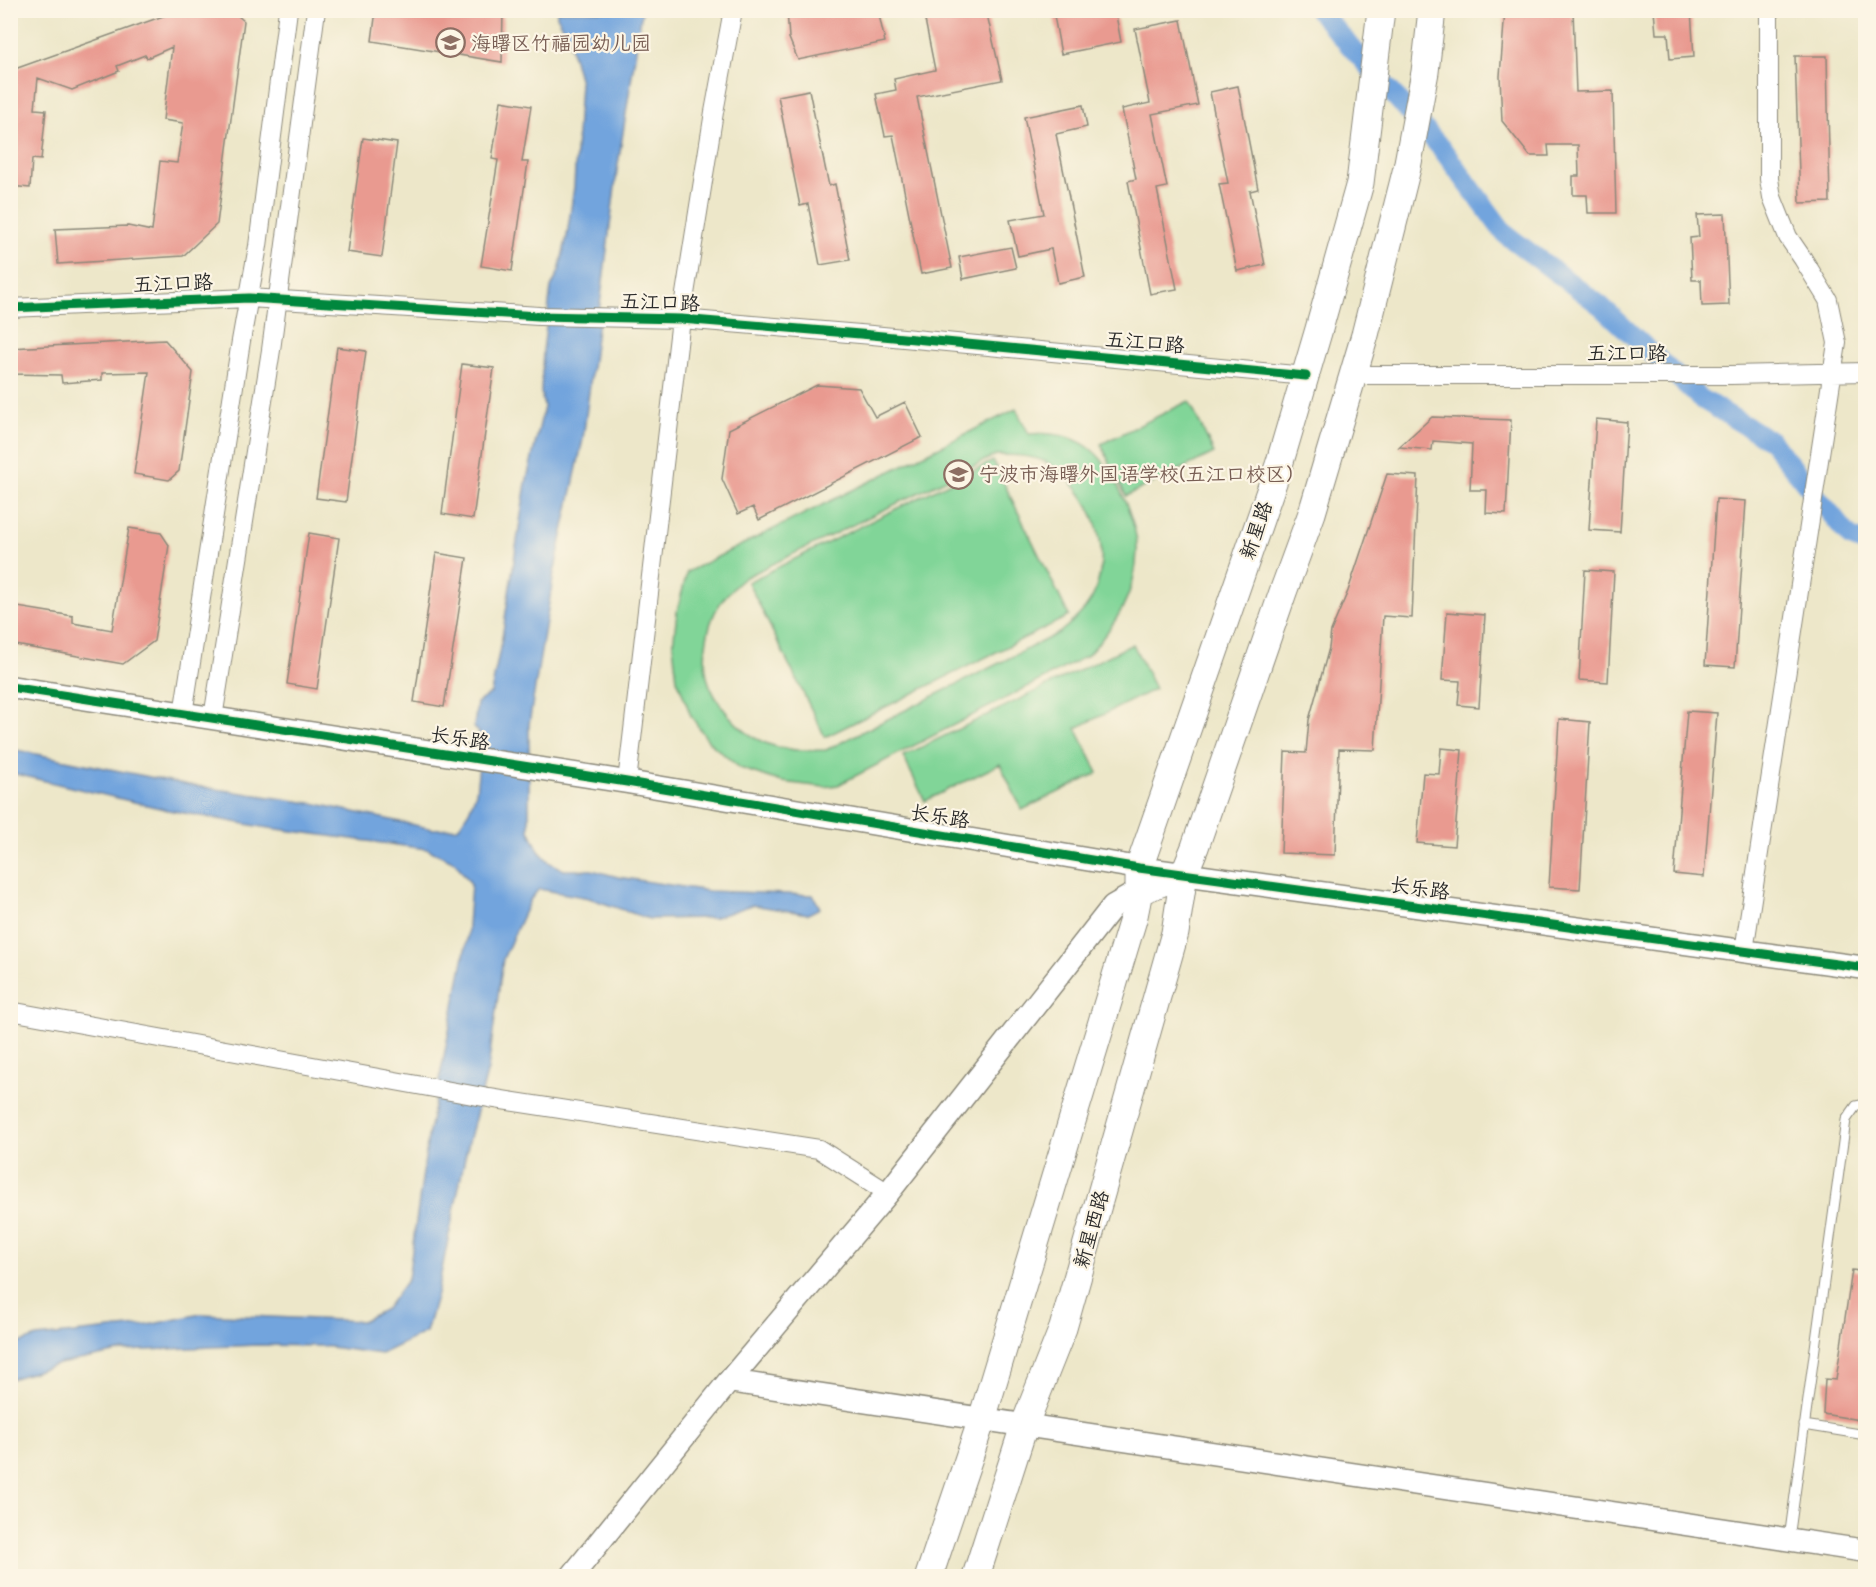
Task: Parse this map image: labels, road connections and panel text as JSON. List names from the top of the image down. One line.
{"streets":{"main road":["新星路","新星西路"],"street":["五江口路","长乐路"]},"crossings":[["五江口路","新星路"],["五江口路","新星西路"],["新星路","长乐路"],["长乐路","新星西路"]],"places":{"school or university":["海曙区竹福园幼儿园","宁波市海曙外国语学校(五江口校区)"]}}
